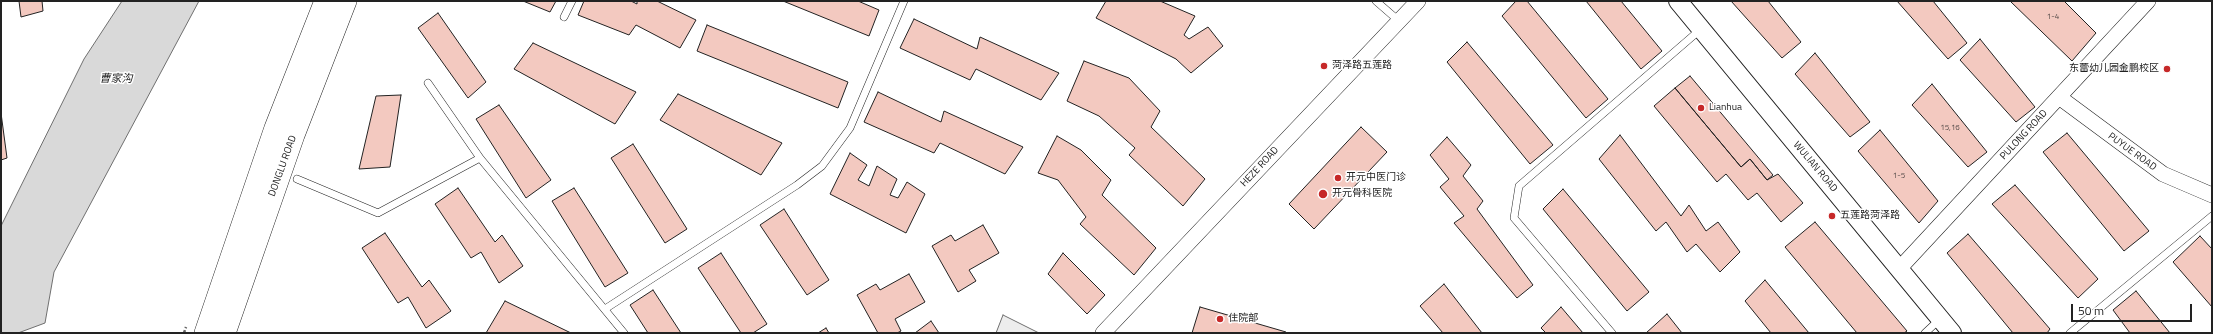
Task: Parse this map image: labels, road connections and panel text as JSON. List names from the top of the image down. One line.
{"streets":{"main road":["DONGLU ROAD"],"street":["PULONG ROAD","PUYUE ROAD","HEZE ROAD","WULIAN ROAD"]},"crossings":[["PULONG ROAD","PUYUE ROAD"],["PULONG ROAD","WULIAN ROAD"]],"water":["曹家沟"],"places":["菏泽路五莲路","东蕾幼儿园金鹏校区","Lianhua","开元中医门诊","开元骨科医院","五莲路菏泽路","住院部"],"house_numbers":["1-4","15,16","1-5"],"scale_bar":"50 m"}
